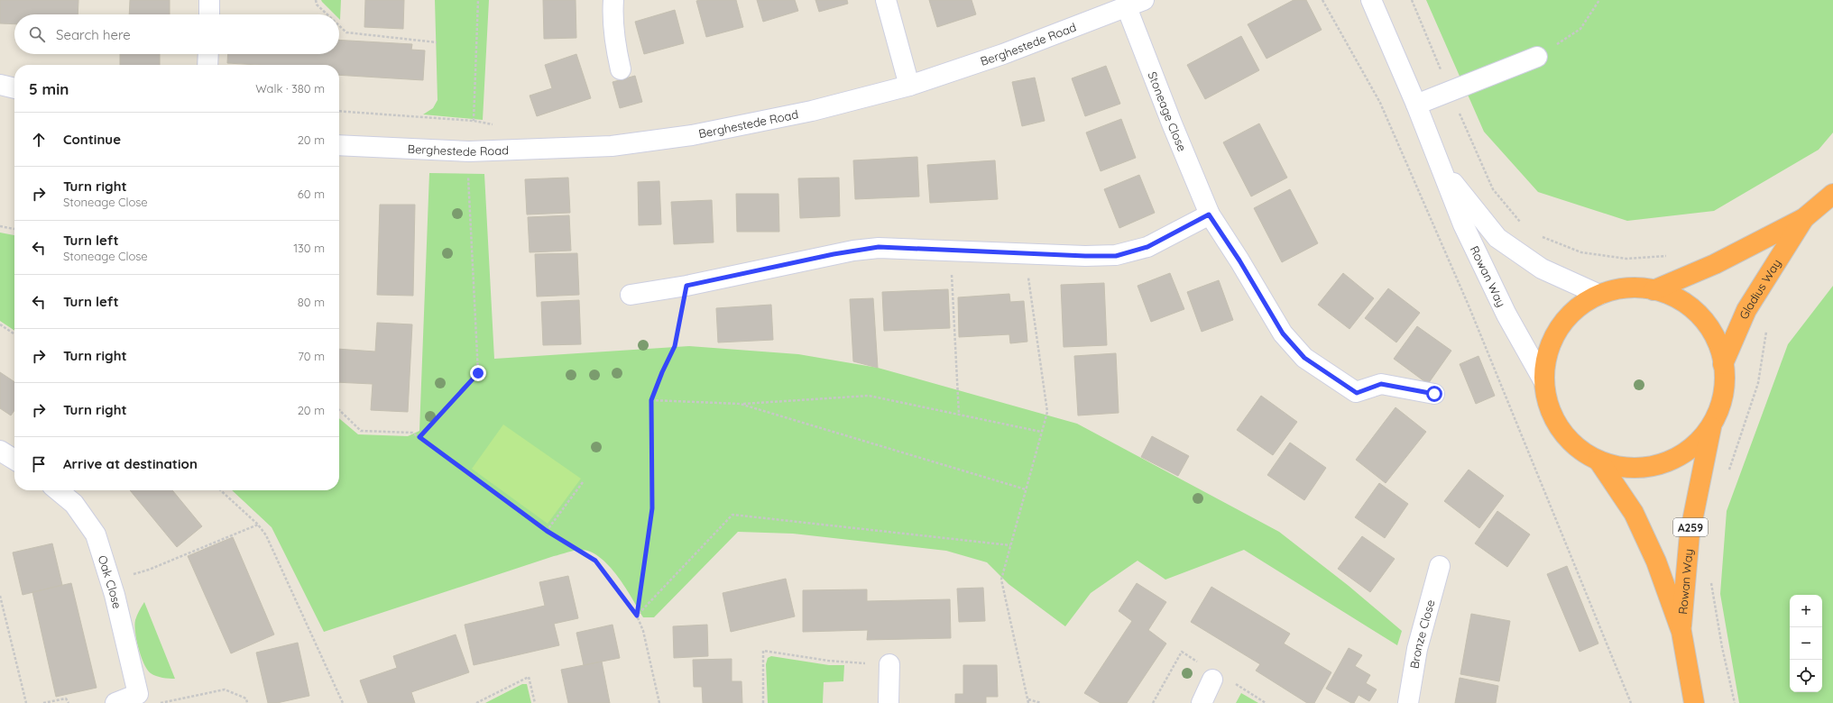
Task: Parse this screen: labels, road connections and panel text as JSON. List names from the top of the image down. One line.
{"streets":{"highway":["Rowan Way","Gladius Way","A259"],"street":["Berghestede Road","Stoneage Close","Oak Close","Bronze Close"]},"crossings":[["Berghestede Road","Stoneage Close"]],"page":{"search":"Search here","heading":["5 min","Walk · 380 m"],"list":[["Continue","20 m"],["Turn right","Stoneage Close","60 m"],["Turn left","Stoneage Close","130 m"],["Turn left","80 m"],["Turn right","70 m"],["Turn right","20 m"],"Arrive at destination"],"map_buttons":["+","−"]}}
